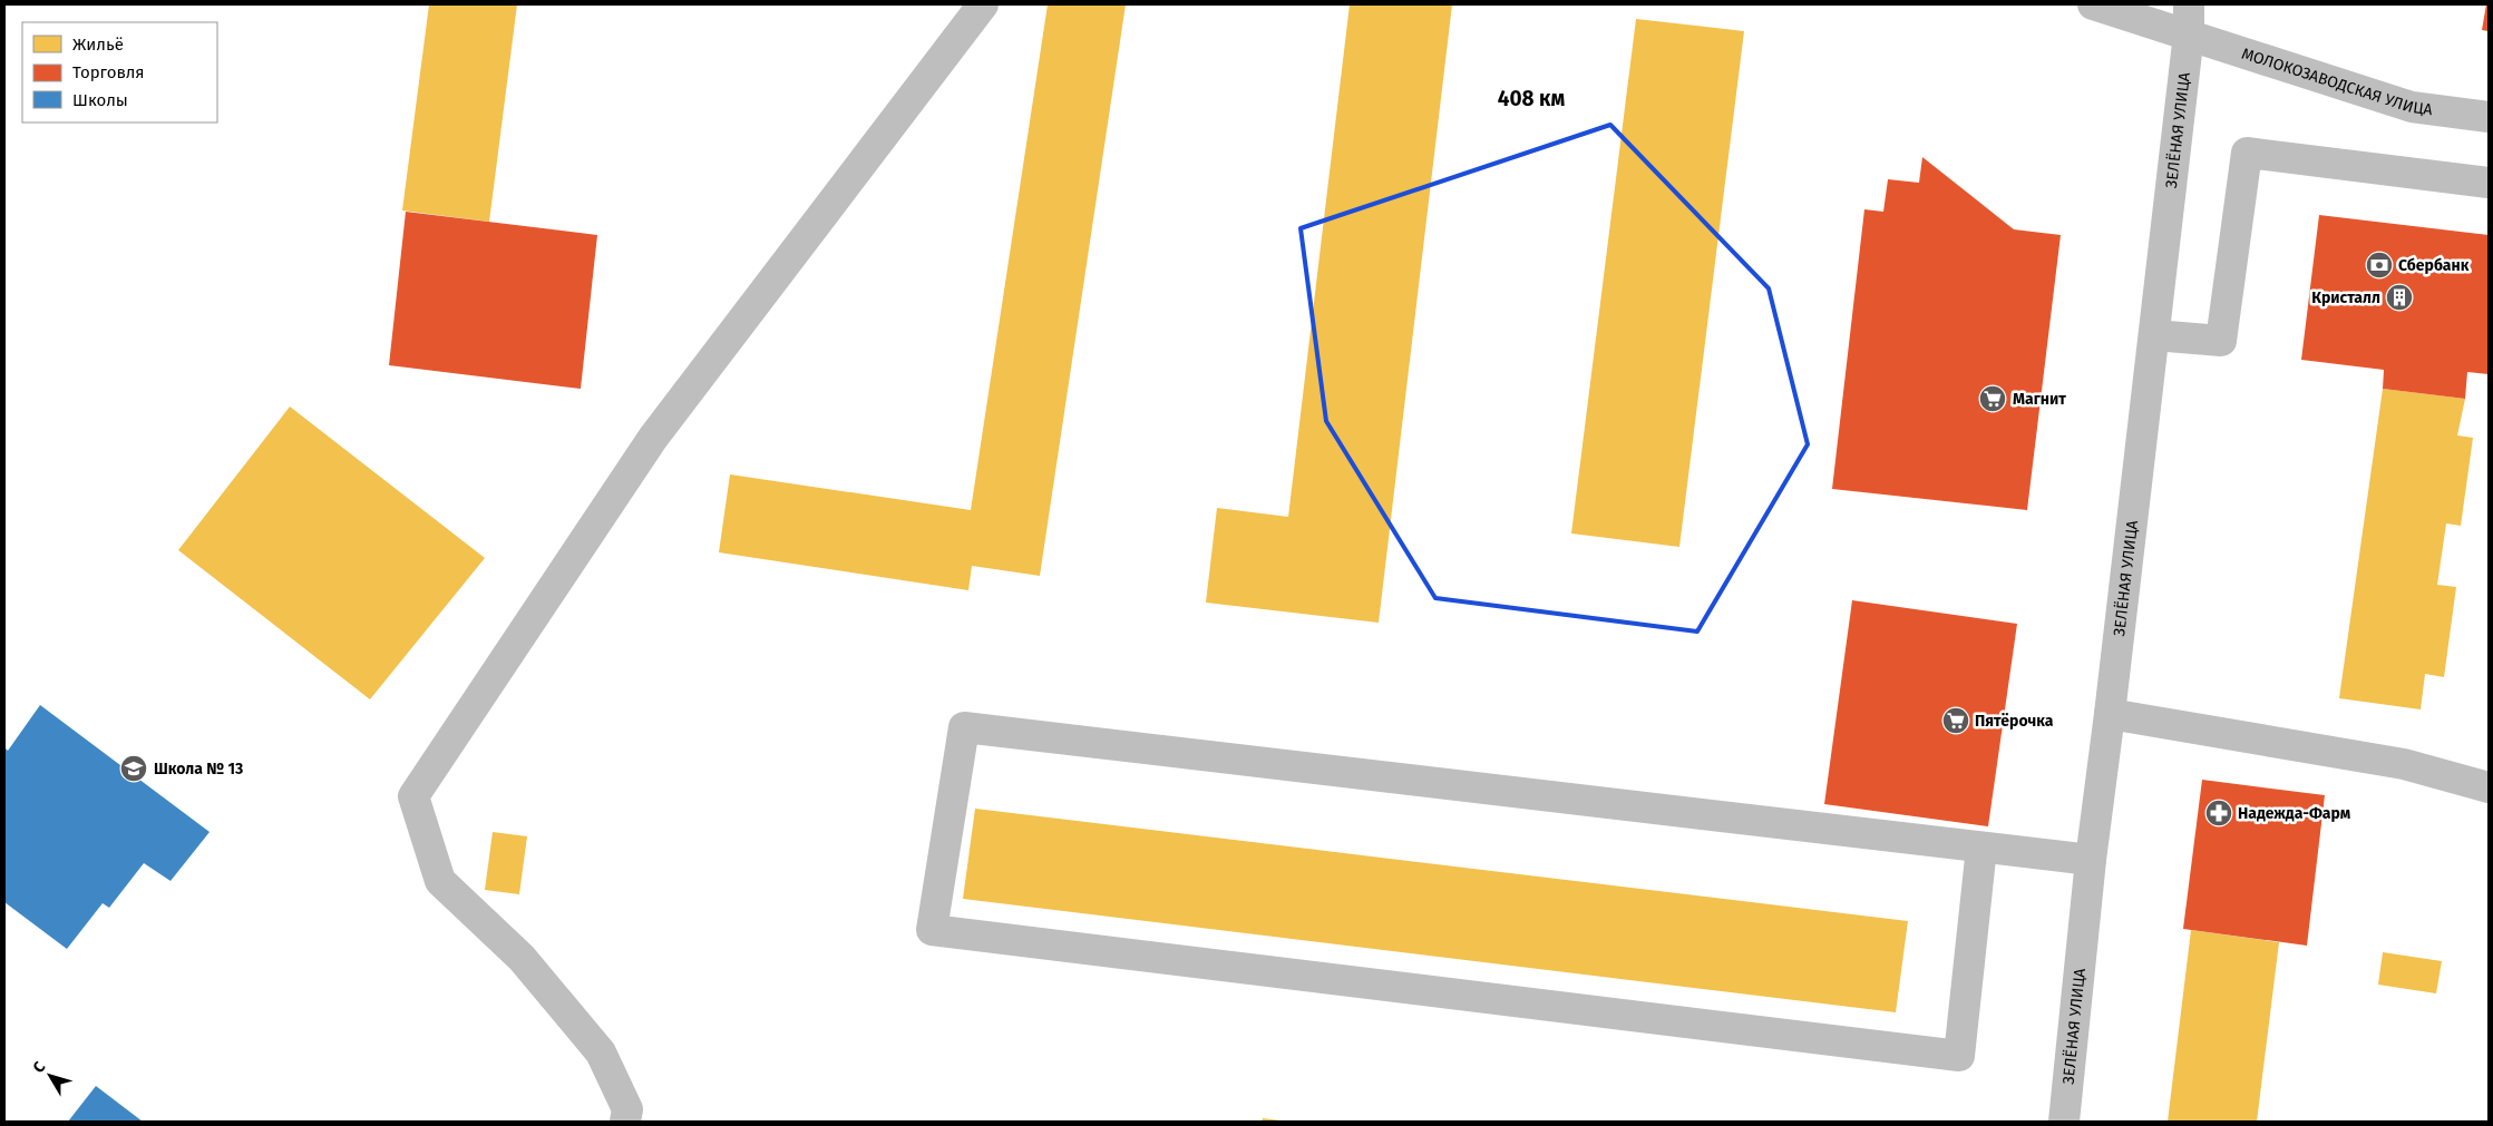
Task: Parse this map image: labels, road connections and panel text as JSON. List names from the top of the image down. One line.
{"streets":{"street":["МОЛОКОЗАВОДСКАЯ УЛИЦА","ЗЕЛЁНАЯ УЛИЦА"]},"crossings":[["МОЛОКОЗАВОДСКАЯ УЛИЦА","ЗЕЛЁНАЯ УЛИЦА"]],"districts":["408 км"],"places":{"bank":["Сбербанк"],"building":["Кристалл"],"supermarket":["Магнит","Пятёрочка"],"school or university":["Школа № 13"],"pharmacy":["Надежда-Фарм"]},"legend":["Жильё","Торговля","Школы"],"north":"top left"}
